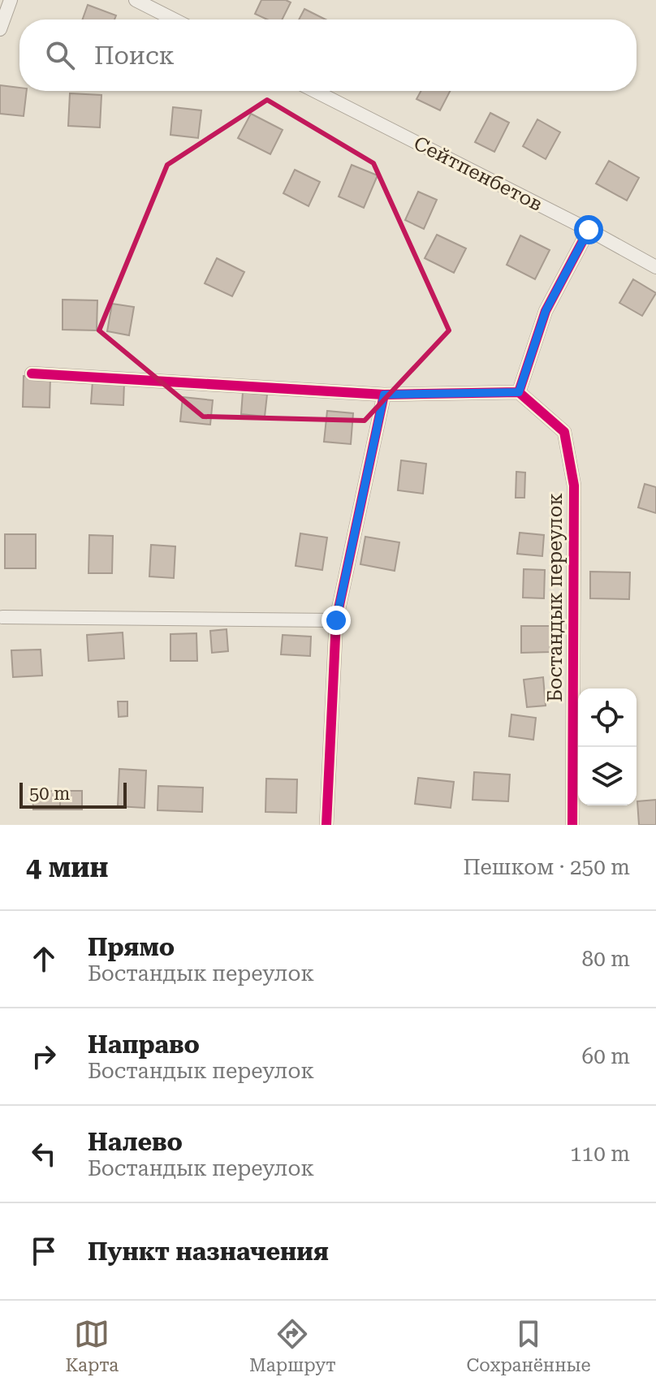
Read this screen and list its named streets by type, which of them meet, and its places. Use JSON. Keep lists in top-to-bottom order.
{
  "streets": {
    "street": ["Сейтпенбетов", "Бостандык переулок"]
  },
  "scale_bar": "50 m",
  "page": {
    "search": "Поиск",
    "scale": "50 m",
    "heading": ["4 мин", "Пешком · 250 m"],
    "list": [
      ["Прямо", "Бостандык переулок", "80 m"],
      ["Направо", "Бостандык переулок", "60 m"],
      ["Налево", "Бостандык переулок", "110 m"],
      "Пункт назначения"
    ],
    "nav": ["Карта", "Маршрут", "Сохранённые"]
  }
}
